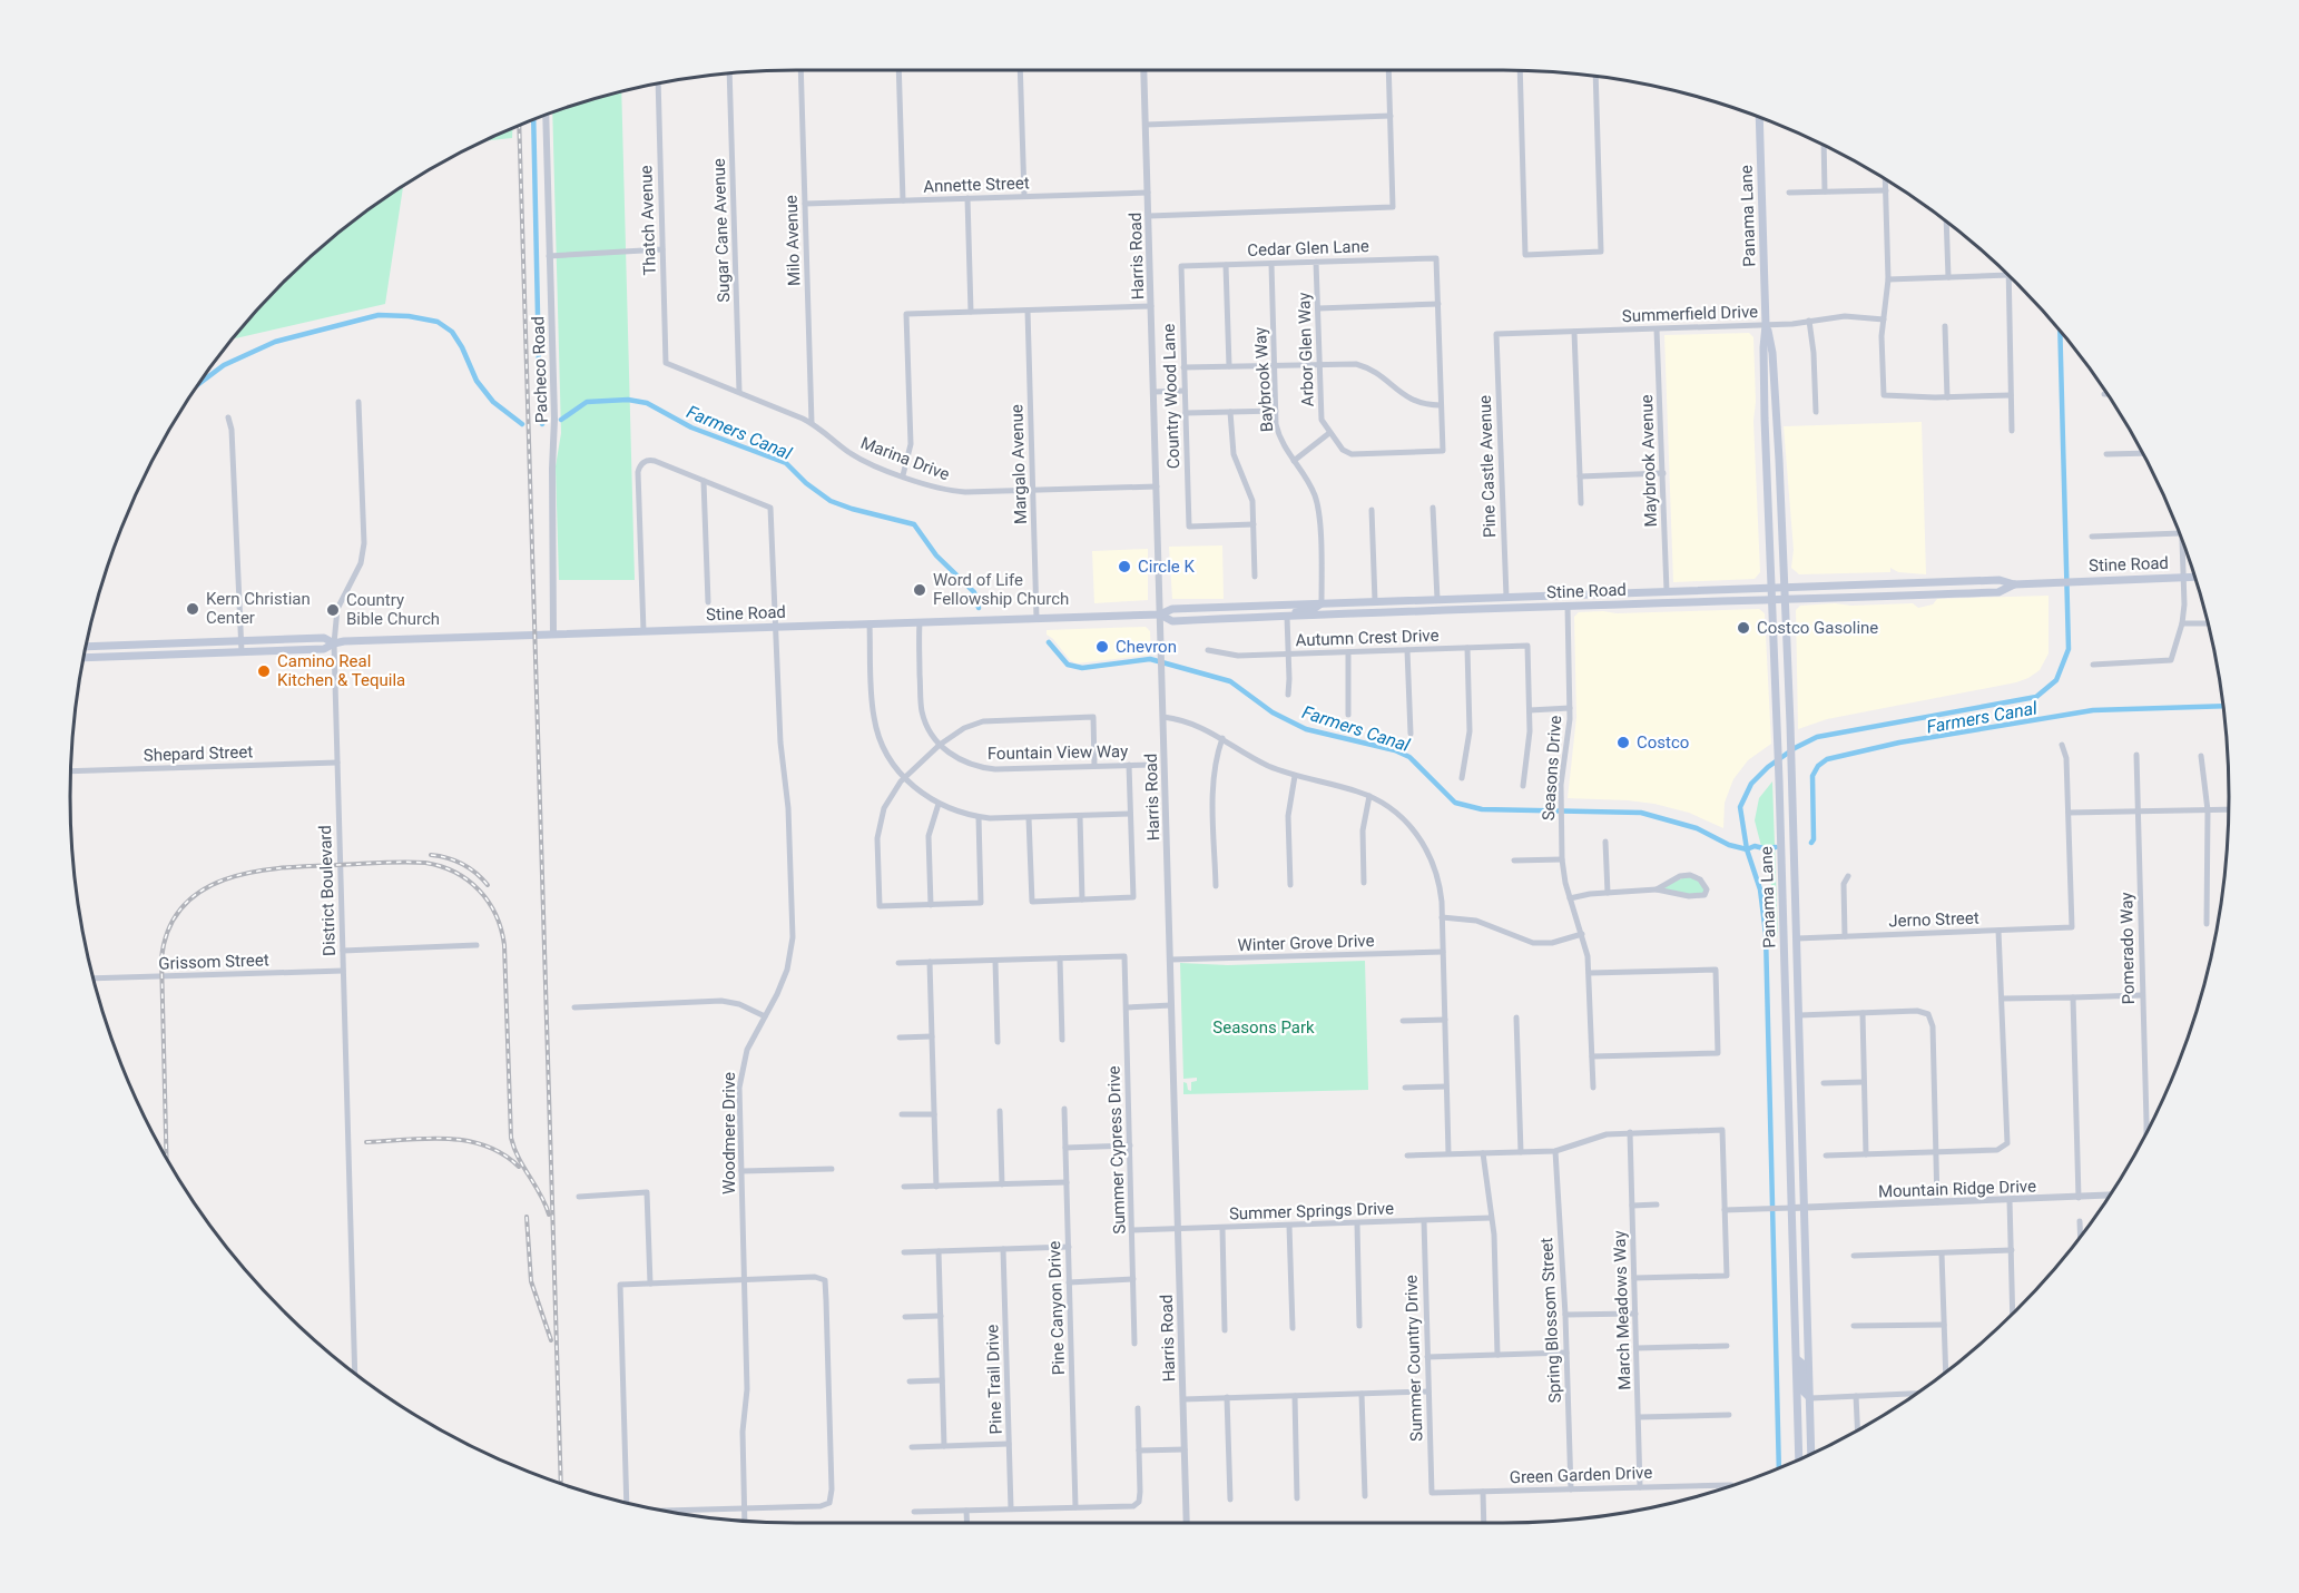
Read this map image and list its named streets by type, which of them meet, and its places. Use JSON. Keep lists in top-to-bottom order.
{
  "streets": {
    "main road": ["Panama Lane", "Stine Road"],
    "street": [
      "Annette Street",
      "Thatch Avenue",
      "Sugar Cane Avenue",
      "Milo Avenue",
      "Cedar Glen Lane",
      "Harris Road",
      "Summerfield Drive",
      "Arbor Glen Way",
      "Pacheco Road",
      "Baybrook Way",
      "Country Wood Lane",
      "Marina Drive",
      "Maybrook Avenue",
      "Margalo Avenue",
      "Pine Castle Avenue",
      "Autumn Crest Drive",
      "Fountain View Way",
      "Shepard Street",
      "Seasons Drive",
      "District Boulevard",
      "Jerno Street",
      "Winter Grove Drive",
      "Pomerado Way",
      "Grissom Street",
      "Woodmere Drive",
      "Summer Cypress Drive",
      "Mountain Ridge Drive",
      "Summer Springs Drive",
      "Pine Canyon Drive",
      "March Meadows Way",
      "Spring Blossom Street",
      "Summer Country Drive",
      "Pine Trail Drive",
      "Green Garden Drive"
    ]
  },
  "crossings": [
    ["Annette Street", "Milo Avenue"],
    ["Annette Street", "Harris Road"],
    ["Panama Lane", "Summerfield Drive"],
    ["Panama Lane", "Stine Road"],
    ["Panama Lane", "Jerno Street"],
    ["Panama Lane", "Mountain Ridge Drive"],
    ["Thatch Avenue", "Marina Drive"],
    ["Sugar Cane Avenue", "Marina Drive"],
    ["Milo Avenue", "Marina Drive"],
    ["Cedar Glen Lane", "Arbor Glen Way"],
    ["Cedar Glen Lane", "Baybrook Way"],
    ["Cedar Glen Lane", "Country Wood Lane"],
    ["Harris Road", "Marina Drive"],
    ["Harris Road", "Stine Road"],
    ["Harris Road", "Winter Grove Drive"],
    ["Harris Road", "Summer Springs Drive"],
    ["Summerfield Drive", "Maybrook Avenue"],
    ["Summerfield Drive", "Pine Castle Avenue"],
    ["Pacheco Road", "Stine Road"],
    ["Baybrook Way", "Stine Road"],
    ["Marina Drive", "Margalo Avenue"],
    ["Maybrook Avenue", "Stine Road"],
    ["Margalo Avenue", "Stine Road"],
    ["Pine Castle Avenue", "Stine Road"],
    ["Stine Road", "Seasons Drive"],
    ["Stine Road", "District Boulevard"],
    ["Stine Road", "Woodmere Drive"],
    ["Shepard Street", "District Boulevard"],
    ["District Boulevard", "Grissom Street"],
    ["Summer Cypress Drive", "Summer Springs Drive"],
    ["Summer Springs Drive", "Summer Country Drive"],
    ["March Meadows Way", "Green Garden Drive"],
    ["Spring Blossom Street", "Green Garden Drive"],
    ["Summer Country Drive", "Green Garden Drive"]
  ],
  "water": ["Farmers Canal"],
  "parks": ["Seasons Park"],
  "places": [
    "Circle K",
    "Word of Life Fellowship Church",
    "Kern Christian Center",
    "Country Bible Church",
    "Costco Gasoline",
    "Chevron",
    "Camino Real Kitchen & Tequila",
    "Costco"
  ]
}
